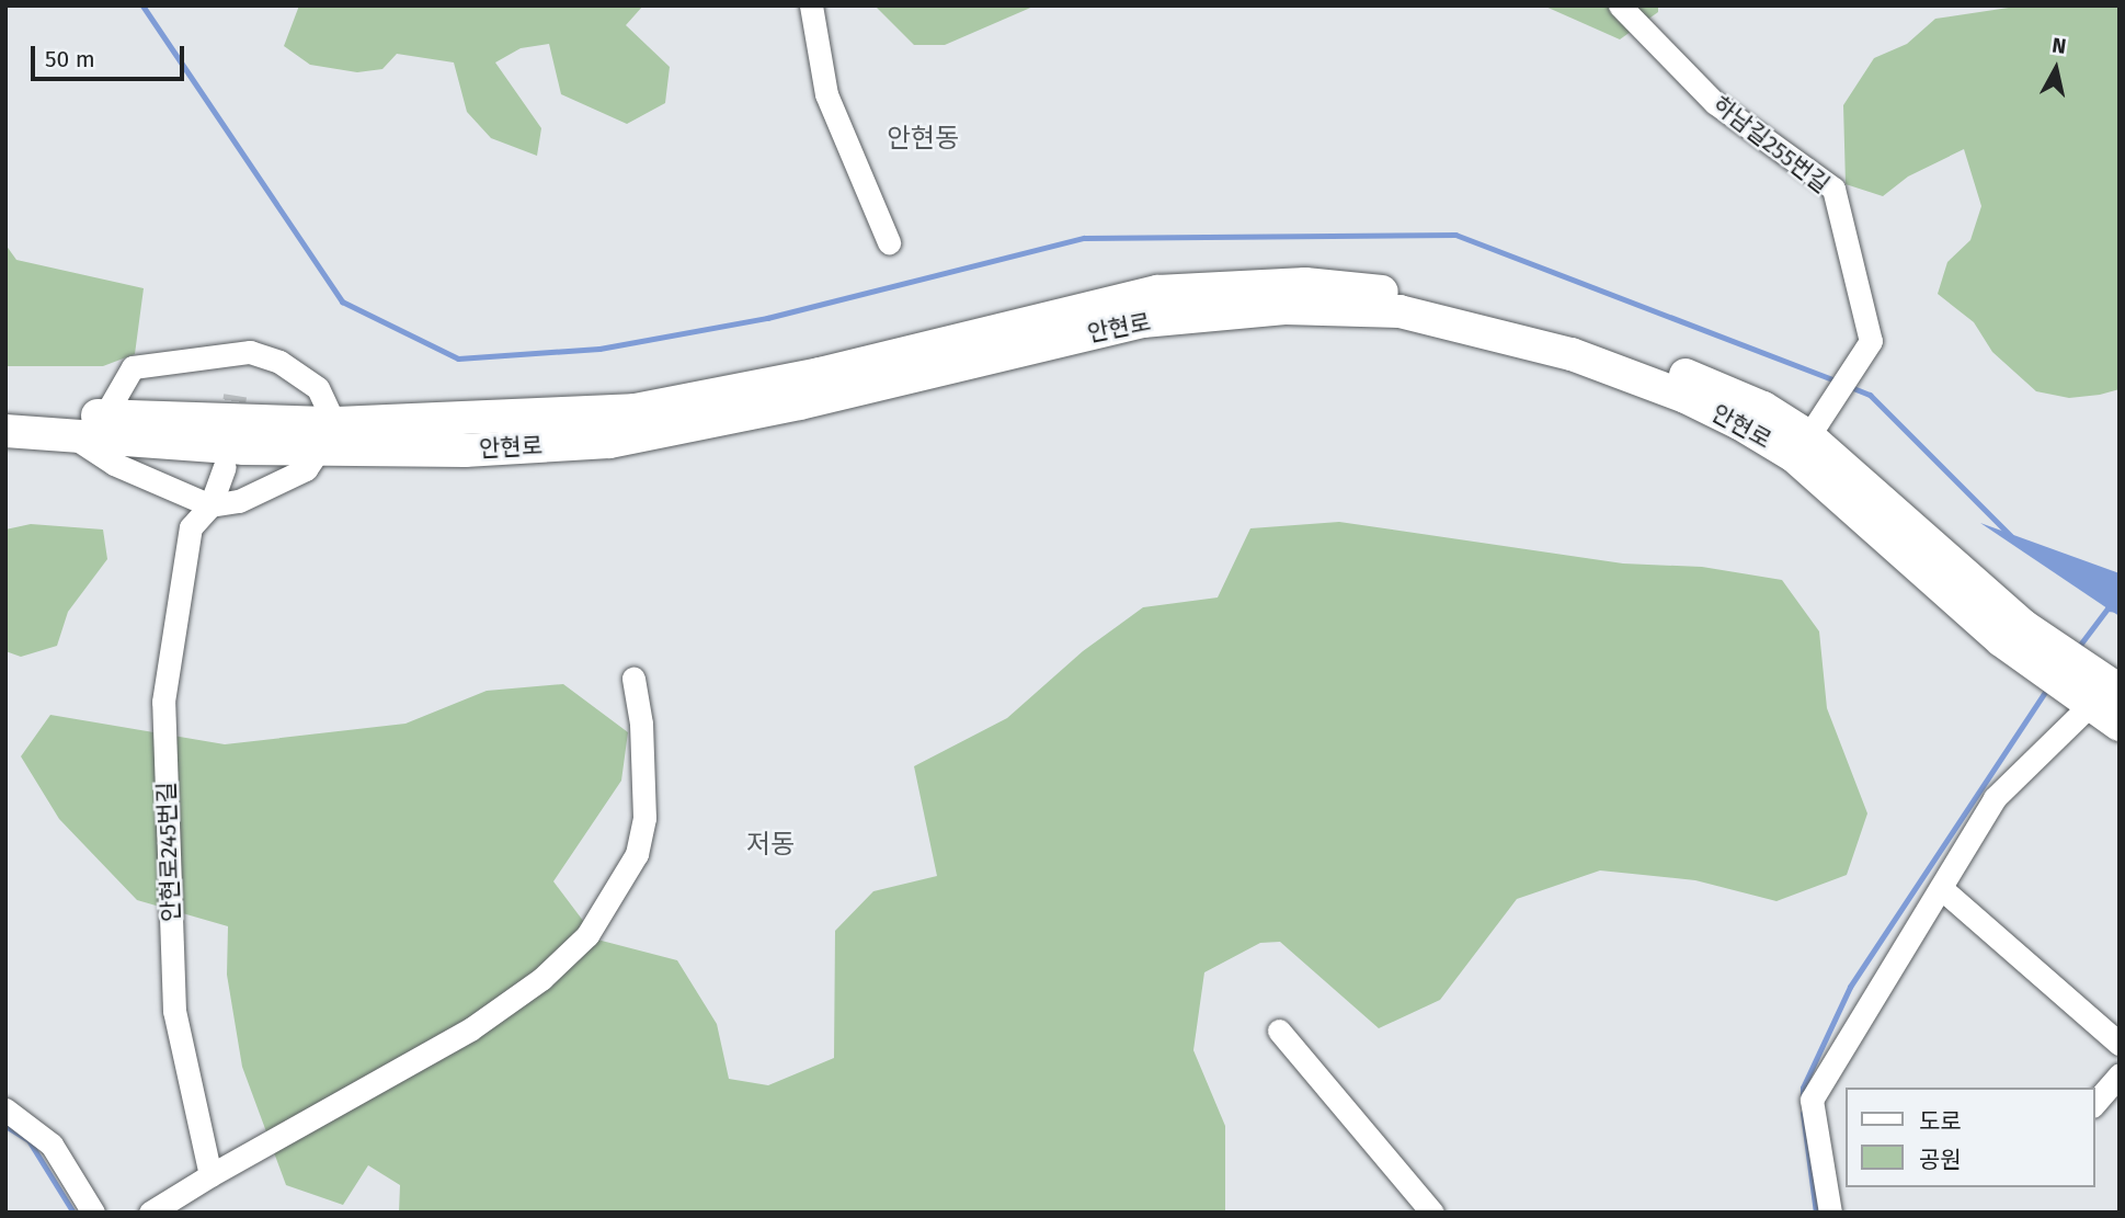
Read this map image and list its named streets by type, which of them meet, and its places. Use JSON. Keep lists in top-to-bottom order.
{
  "streets": {
    "street": ["하남길255번길", "안현로", "안현로245번길"]
  },
  "crossings": [
    ["하남길255번길", "안현로"]
  ],
  "districts": ["안현동", "저동"],
  "legend": ["도로", "공원"],
  "scale_bar": "50 m",
  "north": "top"
}
